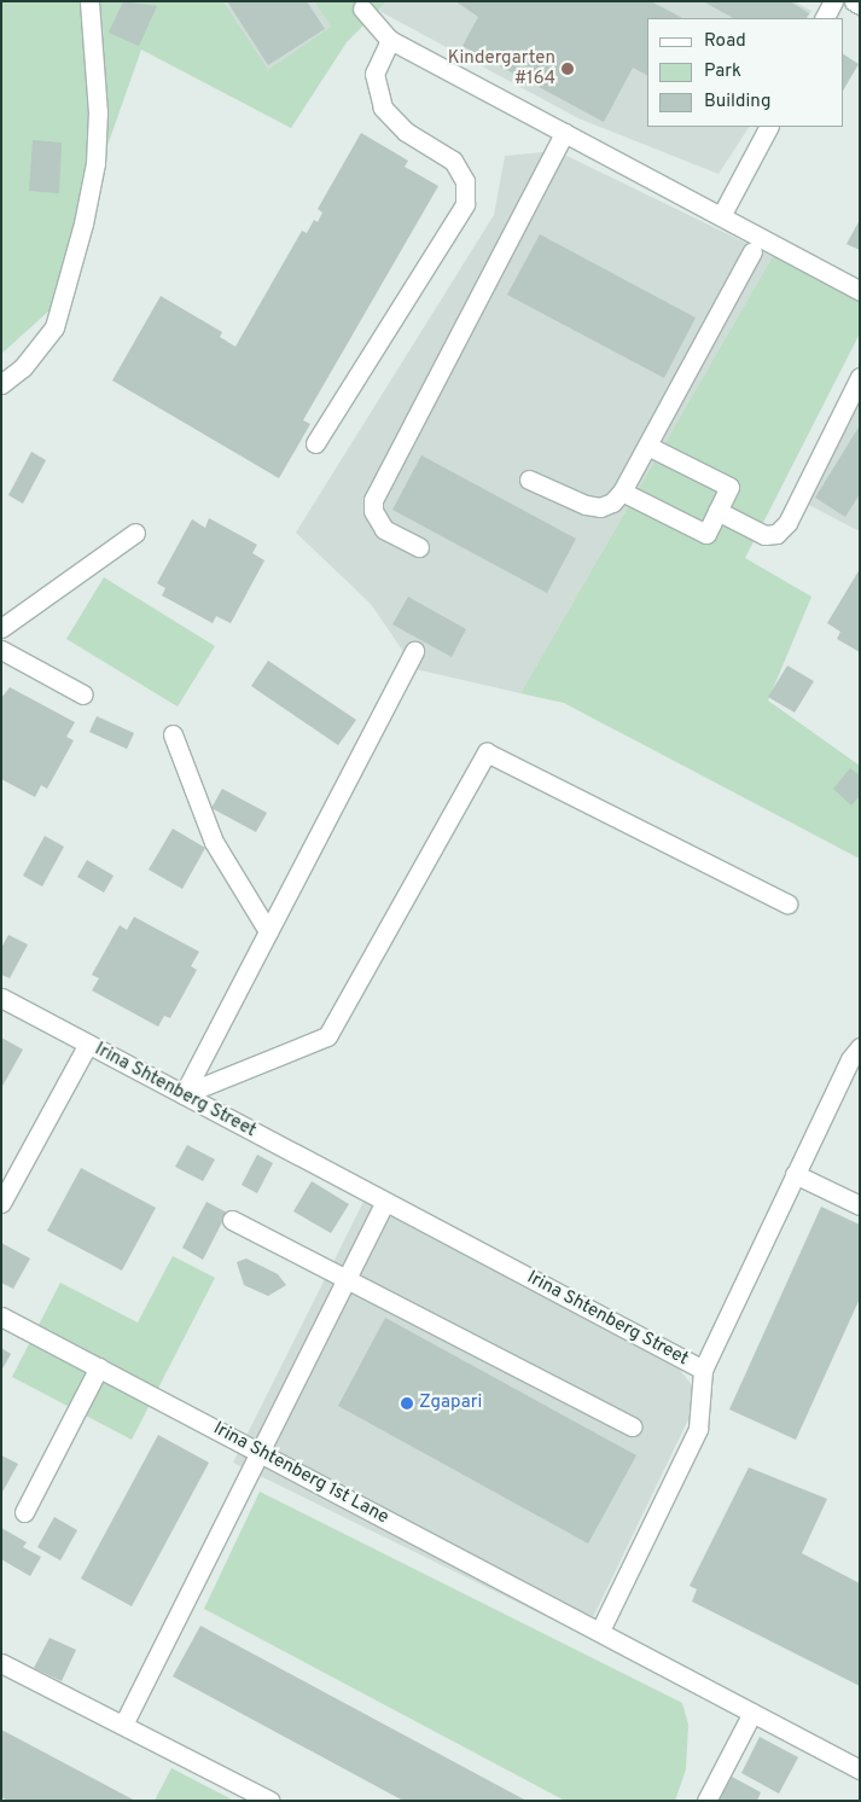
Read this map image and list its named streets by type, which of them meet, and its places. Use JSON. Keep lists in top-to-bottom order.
{
  "streets": {
    "lane": ["Irina Shtenberg Street", "Irina Shtenberg 1st Lane"]
  },
  "crossings": [
    ["Irina Shtenberg Street", "Irina Shtenberg 1st Lane"]
  ],
  "places": ["Kindergarten #164", "Zgapari"],
  "legend": ["Road", "Park", "Building"]
}
